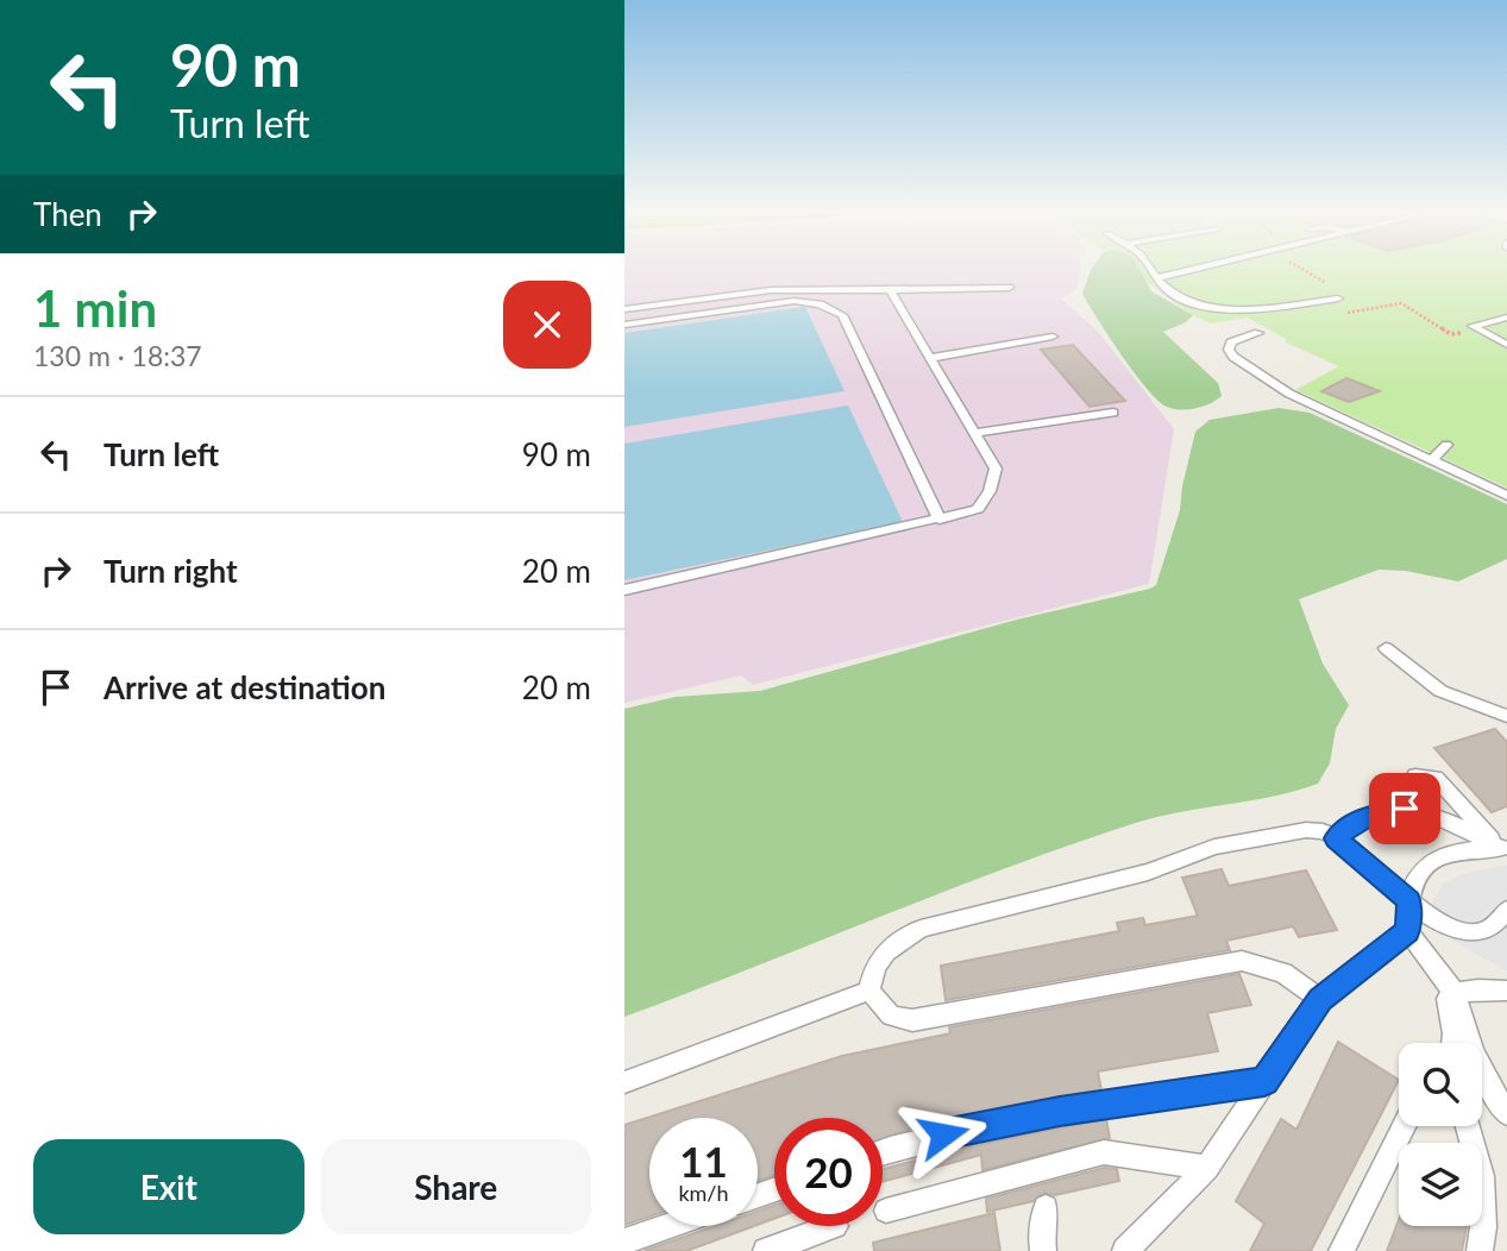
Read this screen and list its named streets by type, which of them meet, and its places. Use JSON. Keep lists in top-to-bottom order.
{
  "page": {
    "turn": ["90 m", "Turn left"],
    "then": "Then",
    "heading": ["1 min", "130 m · 18:37"],
    "list": [
      {
        "name": "Turn left",
        "value": "90 m"
      },
      {
        "name": "Turn right",
        "value": "20 m"
      },
      {
        "name": "Arrive at destination",
        "value": "20 m"
      }
    ],
    "speed": "11 km/h",
    "limit": "20",
    "buttons": ["Exit", "Share"]
  }
}
